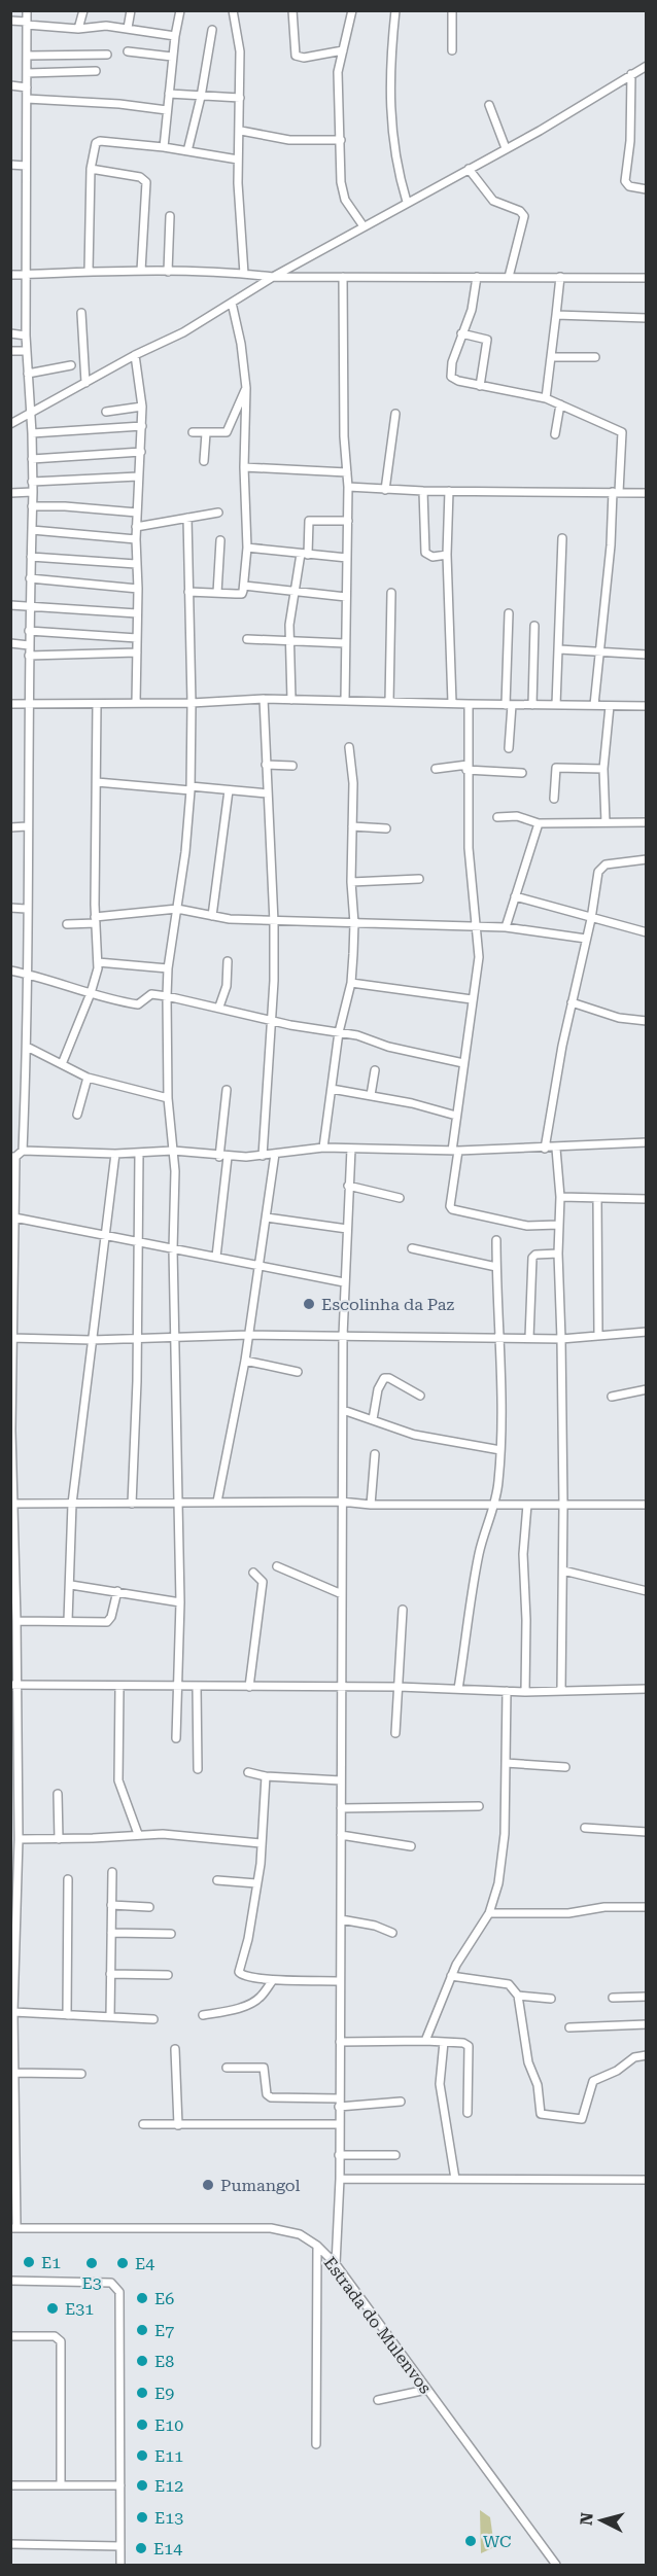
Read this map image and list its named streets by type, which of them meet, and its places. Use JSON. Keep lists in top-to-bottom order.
{
  "streets": {
    "street": ["Estrada do Mulenvos"]
  },
  "places": [
    "Escolinha da Paz",
    "Pumangol",
    "E1",
    "E3",
    "E4",
    "E6",
    "E31",
    "E7",
    "E8",
    "E9",
    "E10",
    "E11",
    "E12",
    "E13",
    "WC",
    "E14"
  ],
  "north": "left"
}
